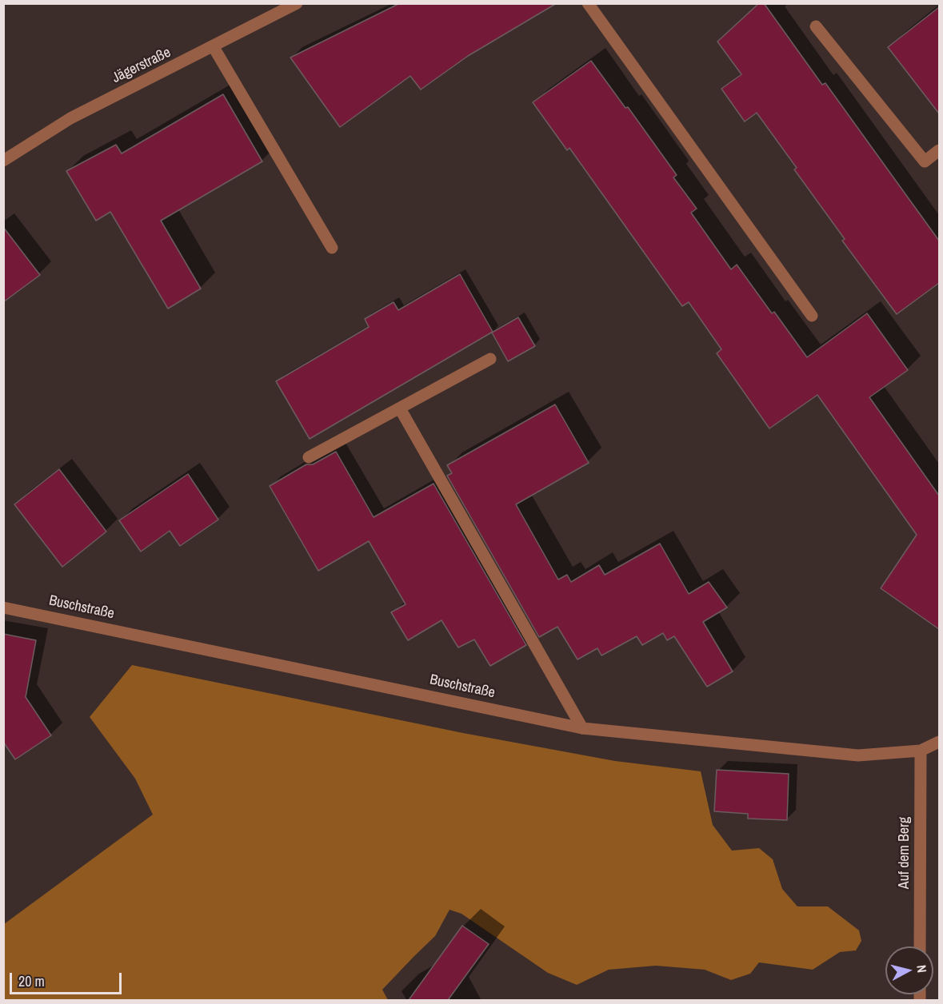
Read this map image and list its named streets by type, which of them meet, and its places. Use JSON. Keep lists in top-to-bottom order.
{
  "streets": {
    "street": ["Jägerstraße", "Buschstraße", "Auf dem Berg"]
  },
  "crossings": [
    ["Buschstraße", "Auf dem Berg"]
  ],
  "scale_bar": "20 m",
  "north": "right"
}
